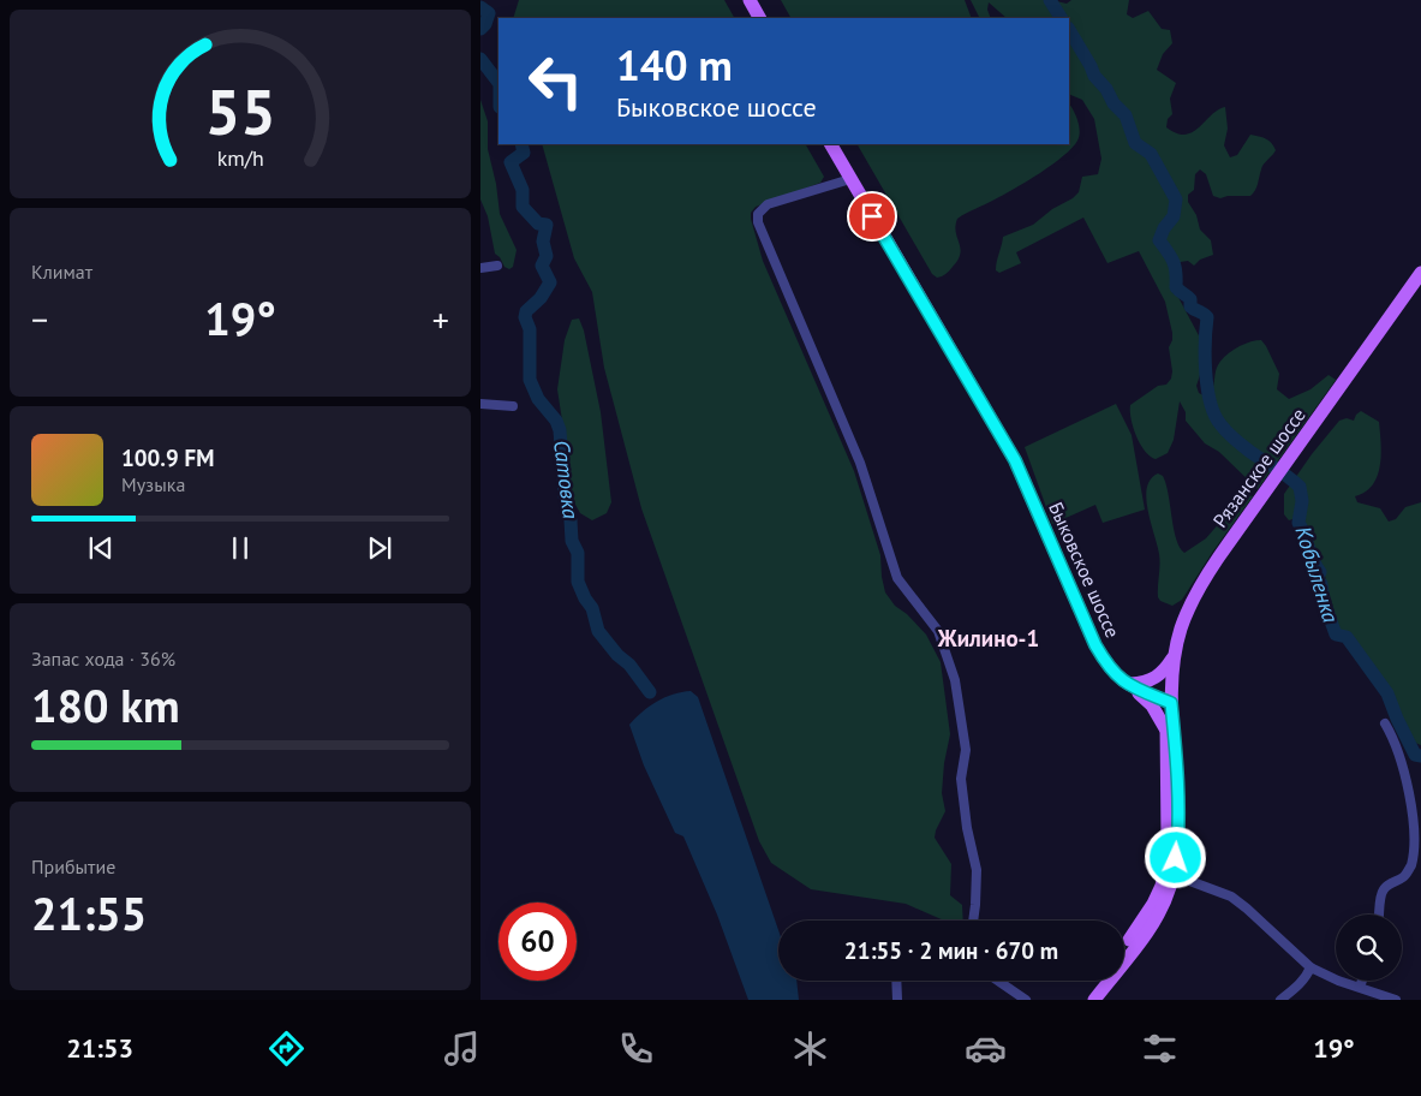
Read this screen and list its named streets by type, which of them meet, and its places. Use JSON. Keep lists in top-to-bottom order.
{
  "streets": {
    "main road": ["Рязанское шоссе", "Быковское шоссе"]
  },
  "crossings": [
    ["Рязанское шоссе", "Быковское шоссе"]
  ],
  "districts": ["Жилино-1"],
  "water": ["Сатовка", "Кобыленка"],
  "page": {
    "turn": ["140 m", "Быковское шоссе"],
    "tile": [
      "Климат",
      ["Запас хода · 36%", "180 km"],
      ["Прибытие", "21:55"]
    ],
    "heat": ["−", "19°", "+"],
    "song": ["100.9 FM", "Музыка"],
    "limit": "60",
    "trip": "21:55 · 2 мин · 670 m",
    "tabs": ["21:53", "19°"],
    "gauge": ["55", "km/h"]
  }
}
